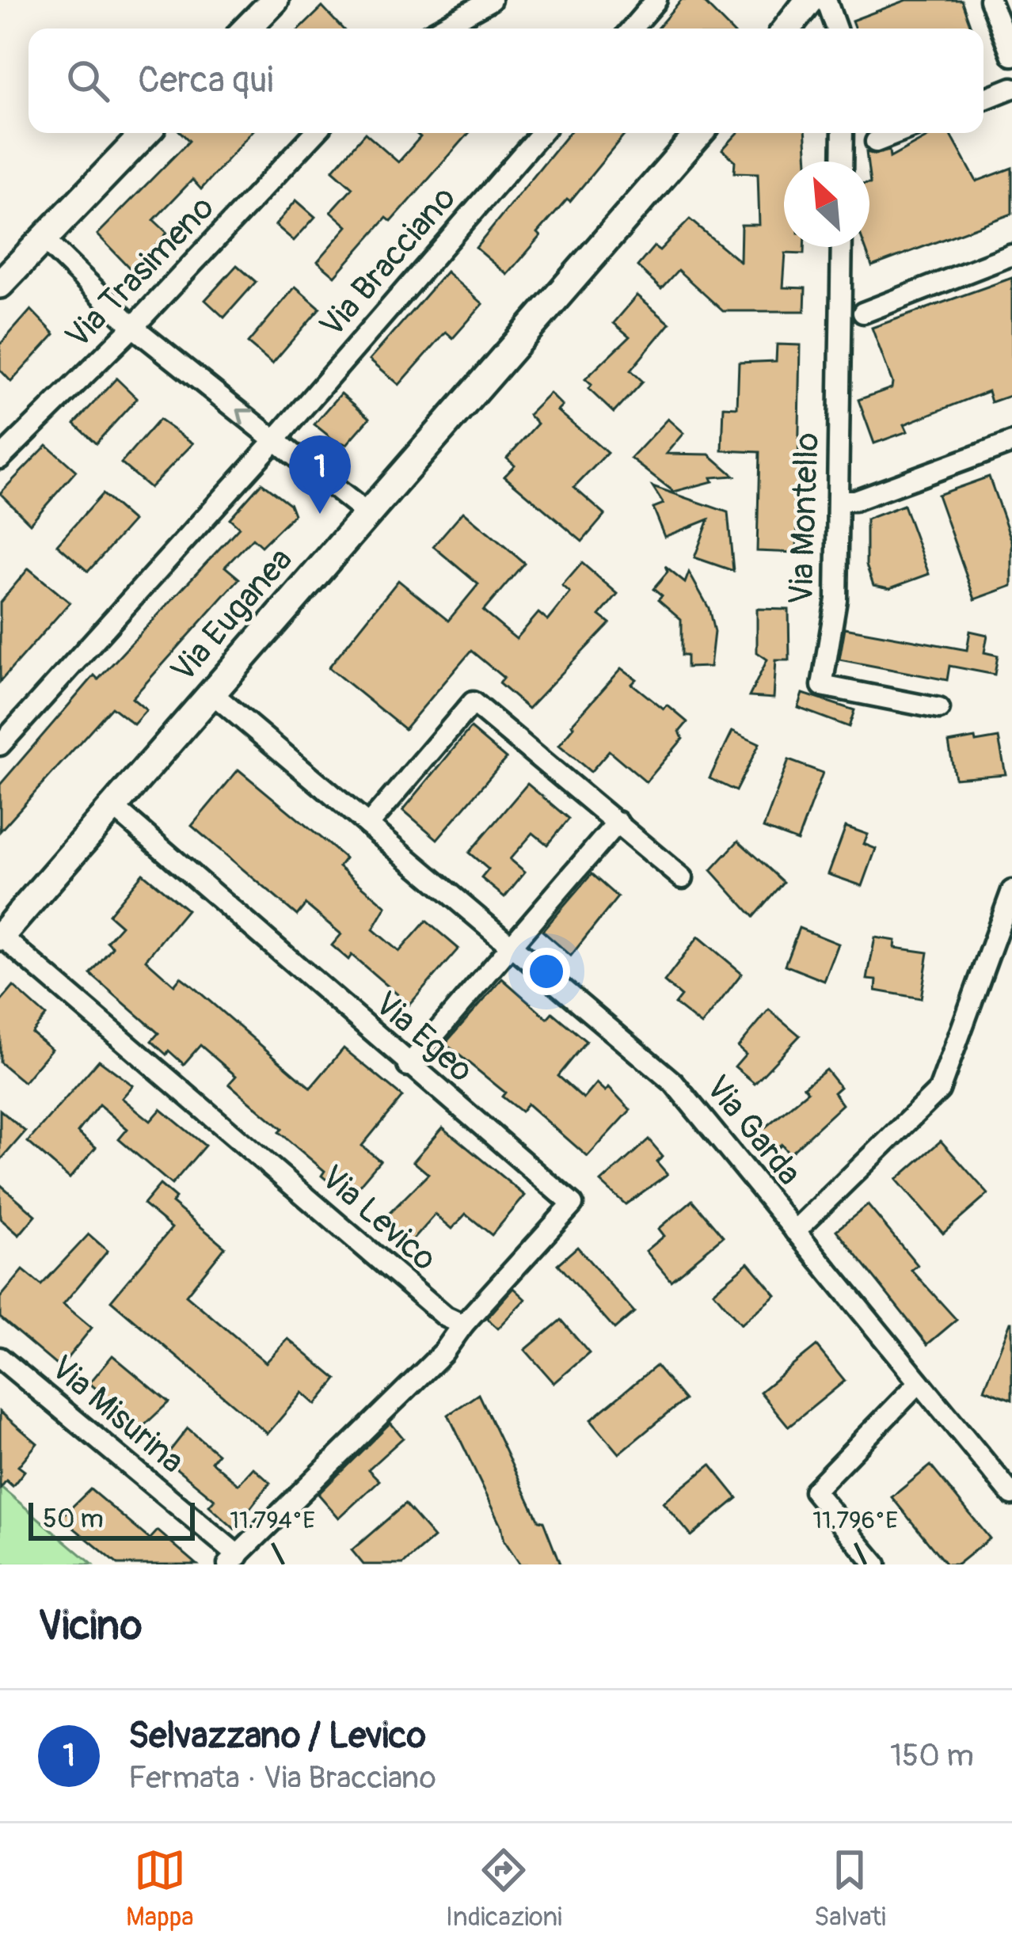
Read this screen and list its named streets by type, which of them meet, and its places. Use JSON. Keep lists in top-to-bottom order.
{
  "streets": {
    "street": [
      "Via Bracciano",
      "Via Trasimeno",
      "Via Montello",
      "Via Euganea",
      "Via Egeo",
      "Via Garda",
      "Via Levico",
      "Via Misurina"
    ]
  },
  "crossings": [
    ["Via Euganea", "Via Egeo"],
    ["Via Euganea", "Via Garda"],
    ["Via Euganea", "Via Levico"],
    ["Via Egeo", "Via Levico"]
  ],
  "scale_bar": "50 m",
  "north": "top left",
  "page": {
    "search": "Cerca qui",
    "pins": "1",
    "scale": "50 m",
    "heading": "Vicino",
    "list": [
      {
        "mark": "1",
        "name": "Selvazzano / Levico",
        "note": "Fermata · Via Bracciano",
        "value": "150 m"
      }
    ],
    "nav": ["Mappa", "Indicazioni", "Salvati"]
  },
  "coordinates": ["11.794°E", "11.796°E"]
}
